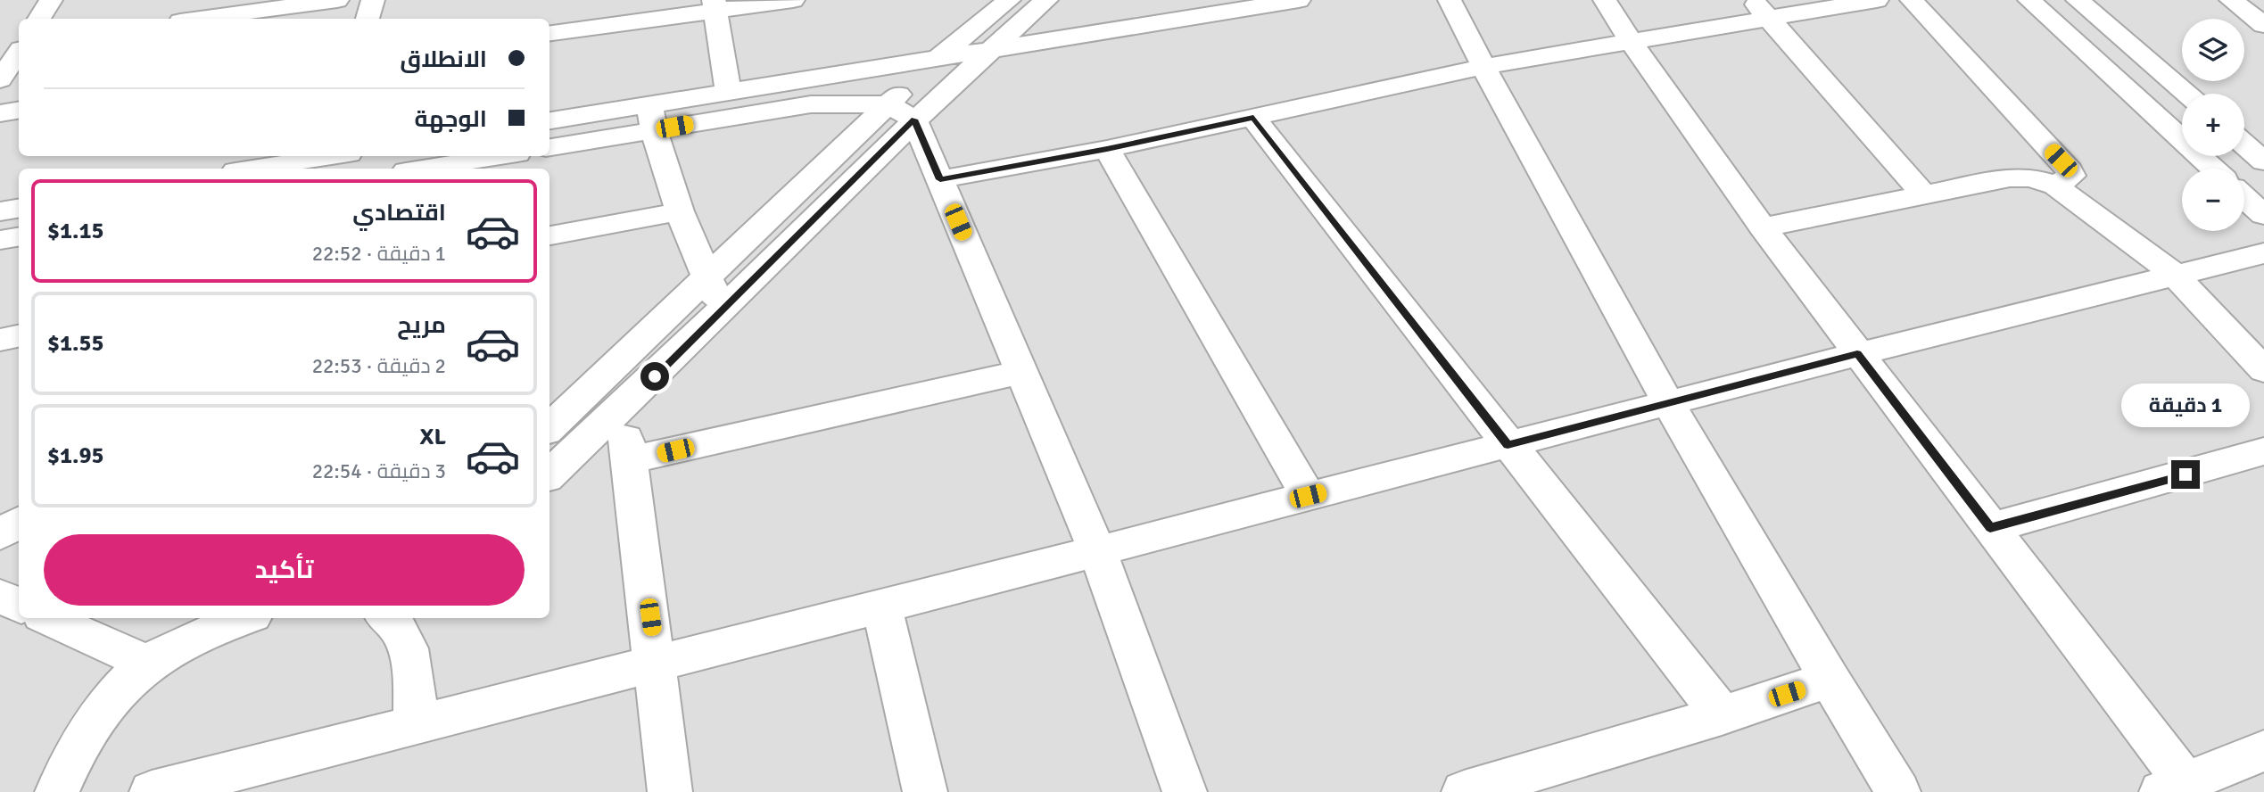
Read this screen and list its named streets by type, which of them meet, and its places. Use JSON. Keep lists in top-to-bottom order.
{
  "page": {
    "map_buttons": ["+", "−"],
    "banner": ["الانطلاق", "الوجهة"],
    "list": [
      {
        "name": "اقتصادي",
        "note": "1 دقيقة · 22:52",
        "value": "$1.15"
      },
      {
        "name": "مريح",
        "note": "2 دقيقة · 22:53",
        "value": "$1.55"
      },
      {
        "name": "XL",
        "note": "3 دقيقة · 22:54",
        "value": "$1.95"
      }
    ],
    "bubble": "1 دقيقة",
    "buttons": "تأكيد"
  }
}
